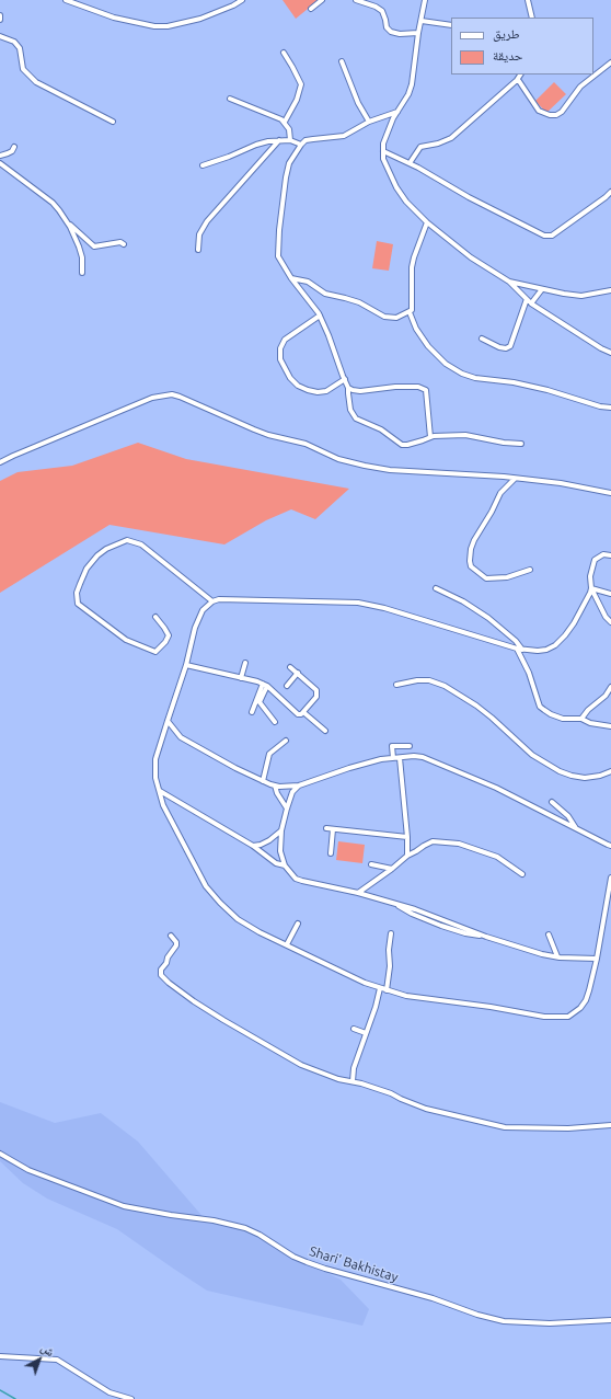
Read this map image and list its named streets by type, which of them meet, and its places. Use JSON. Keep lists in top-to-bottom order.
{
  "streets": {
    "street": ["Shari' Bakhistay"]
  },
  "legend": ["طريق", "حديقة"],
  "north": "top right"
}
